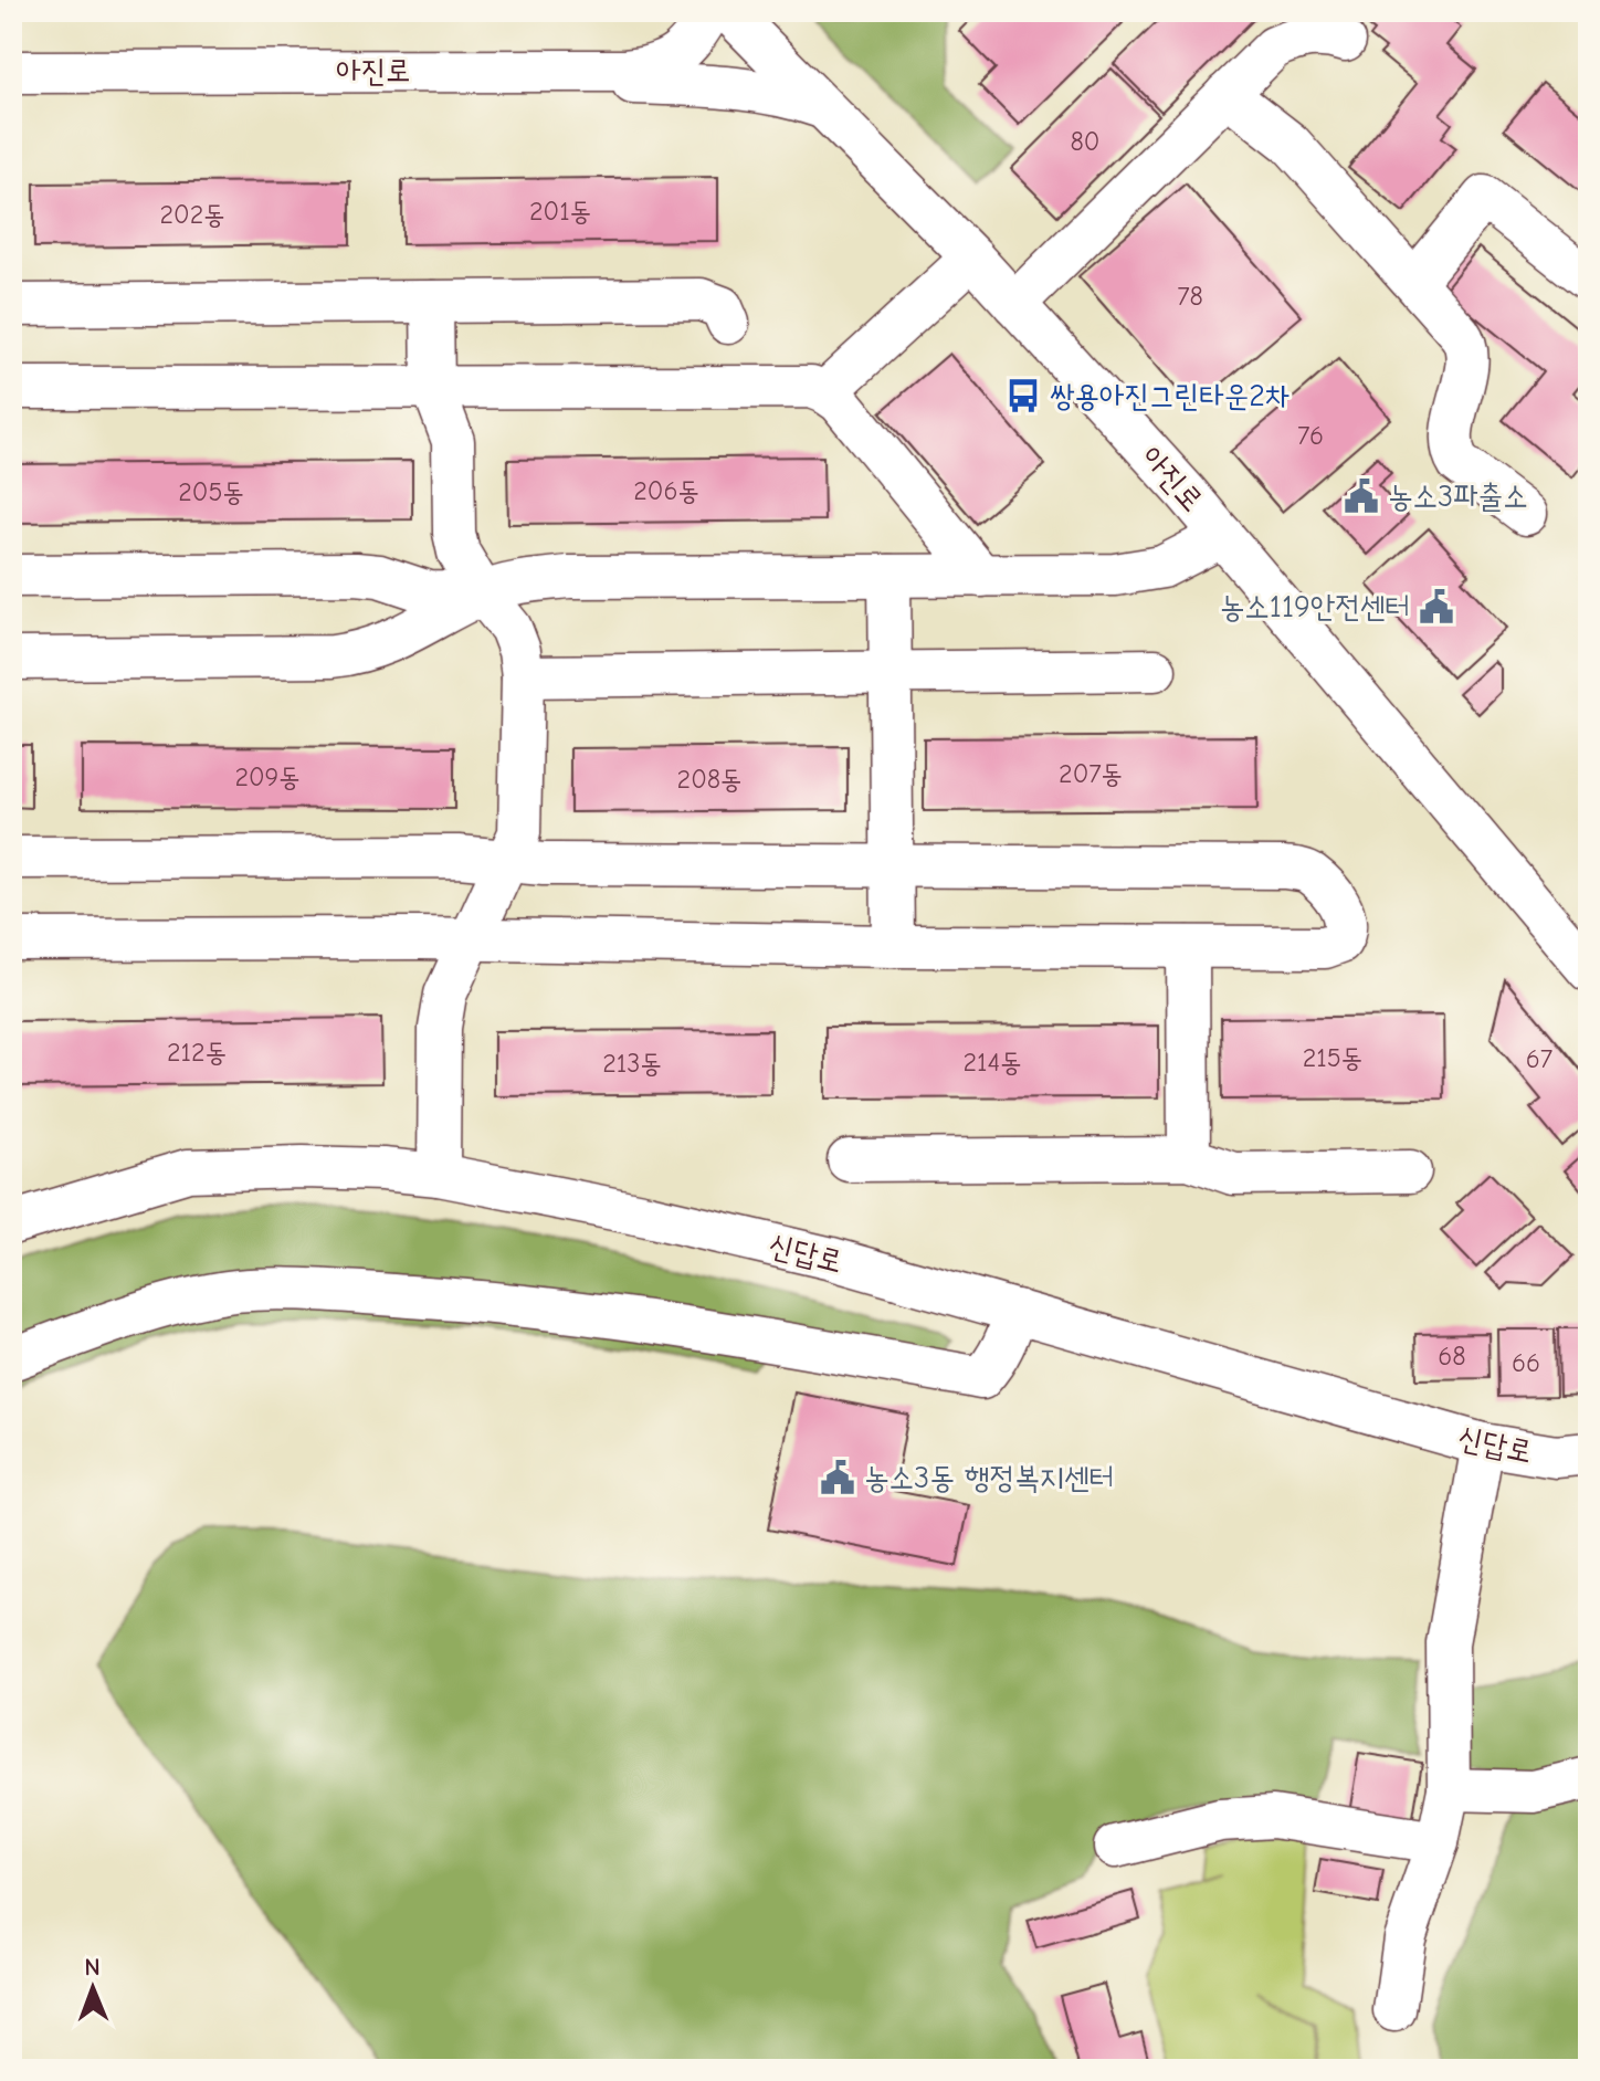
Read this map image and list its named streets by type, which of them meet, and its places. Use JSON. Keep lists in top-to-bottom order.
{
  "streets": {
    "street": ["아진로", "신답로"]
  },
  "places": {
    "bus stop": ["쌍용아진그린타운2차"],
    "public building": ["농소3파출소", "농소119안전센터", "농소3동 행정복지센터"]
  },
  "house_numbers": [
    "80",
    "201동",
    "202동",
    "78",
    "76",
    "206동",
    "205동",
    "207동",
    "209동",
    "208동",
    "212동",
    "215동",
    "67",
    "214동",
    "213동",
    "68",
    "66"
  ],
  "north": "top"
}
